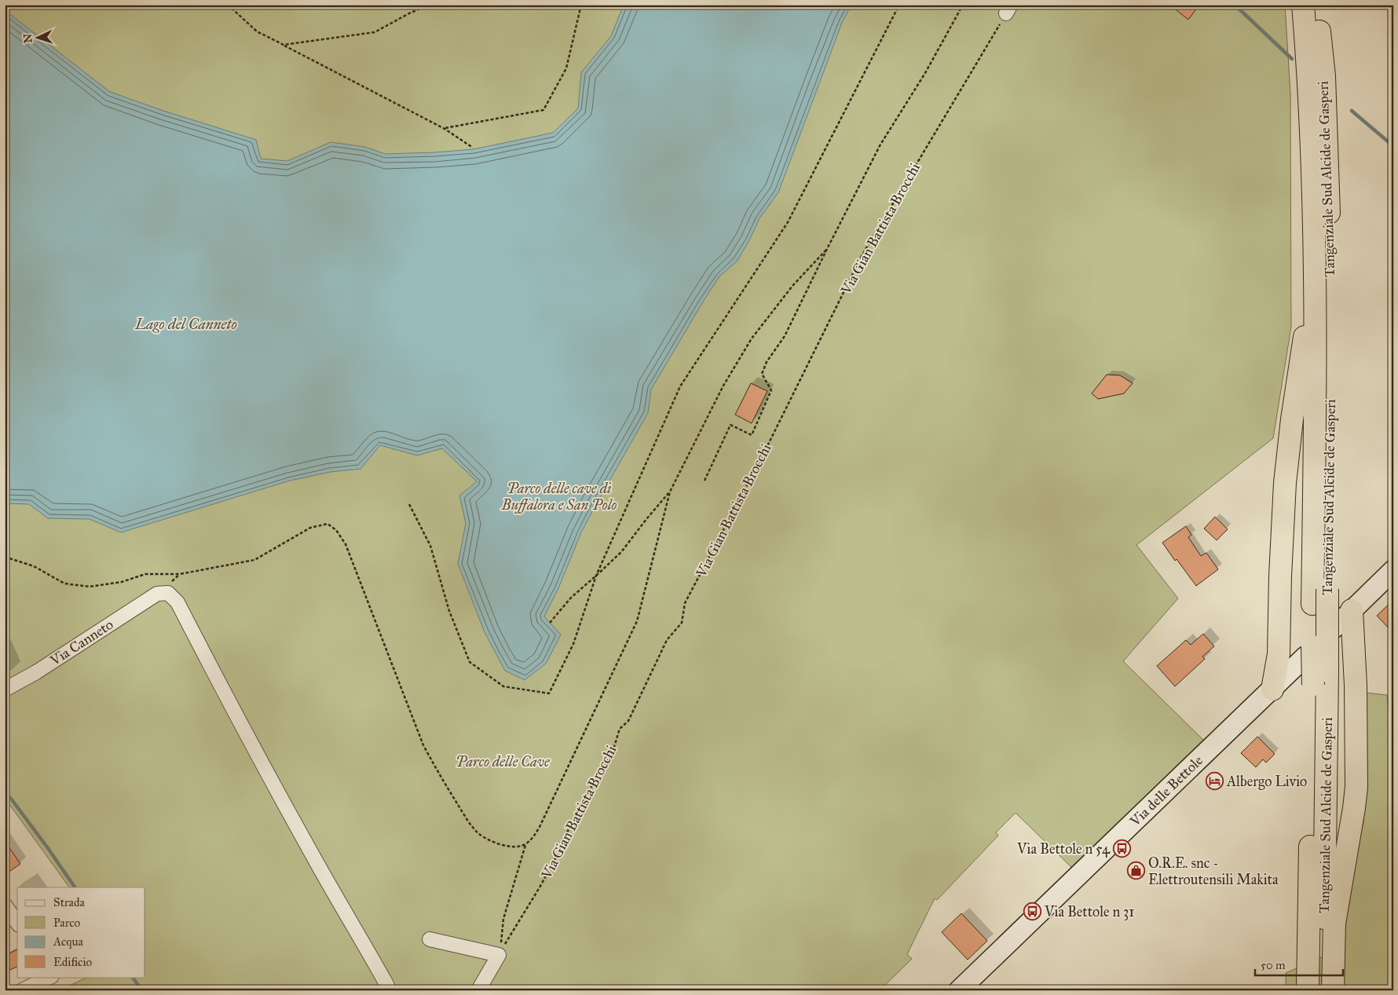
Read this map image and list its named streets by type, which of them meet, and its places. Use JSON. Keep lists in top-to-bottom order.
{
  "streets": {
    "highway": ["Tangenziale Sud Alcide de Gasperi"],
    "main road": ["Via delle Bettole"],
    "street": ["Via Canneto"],
    "path": ["Via Gian Battista Brocchi"]
  },
  "water": ["Lago del Canneto"],
  "parks": ["Parco delle cave di Buffalora e San Polo", "Parco delle Cave"],
  "places": {
    "hotel": ["Albergo Livio"],
    "bus stop": ["Via Bettole n 54", "Via Bettole n 31"],
    "shop": ["O.R.E. snc - Elettroutensili Makita"]
  },
  "legend": [
    "Strada",
    "Parco",
    "Acqua",
    "Edificio"
  ],
  "scale_bar": "50 m",
  "north": "left"
}
